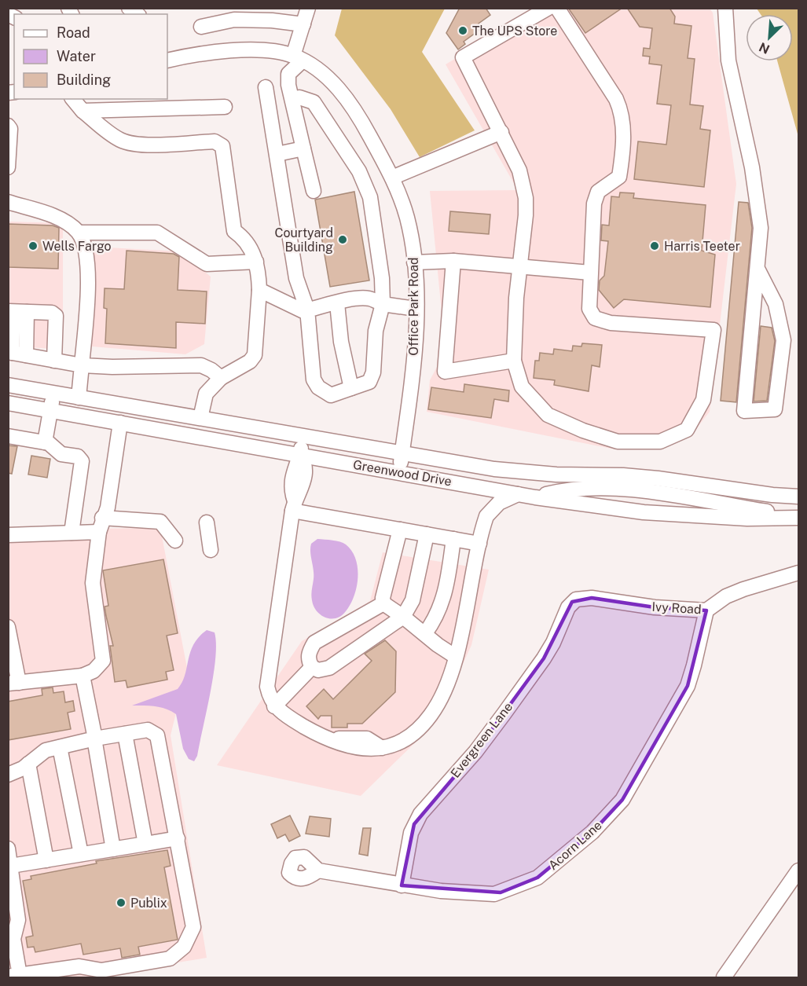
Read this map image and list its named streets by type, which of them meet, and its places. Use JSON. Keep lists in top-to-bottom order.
{
  "streets": {
    "street": [
      "Office Park Road",
      "Greenwood Drive",
      "Ivy Road",
      "Evergreen Lane",
      "Acorn Lane"
    ]
  },
  "crossings": [
    ["Office Park Road", "Greenwood Drive"],
    ["Ivy Road", "Evergreen Lane"],
    ["Ivy Road", "Acorn Lane"],
    ["Evergreen Lane", "Acorn Lane"]
  ],
  "places": [
    "The UPS Store",
    "Courtyard Building",
    "Wells Fargo",
    "Harris Teeter",
    "Publix"
  ],
  "legend": ["Road", "Water", "Building"],
  "north": "bottom left"
}
